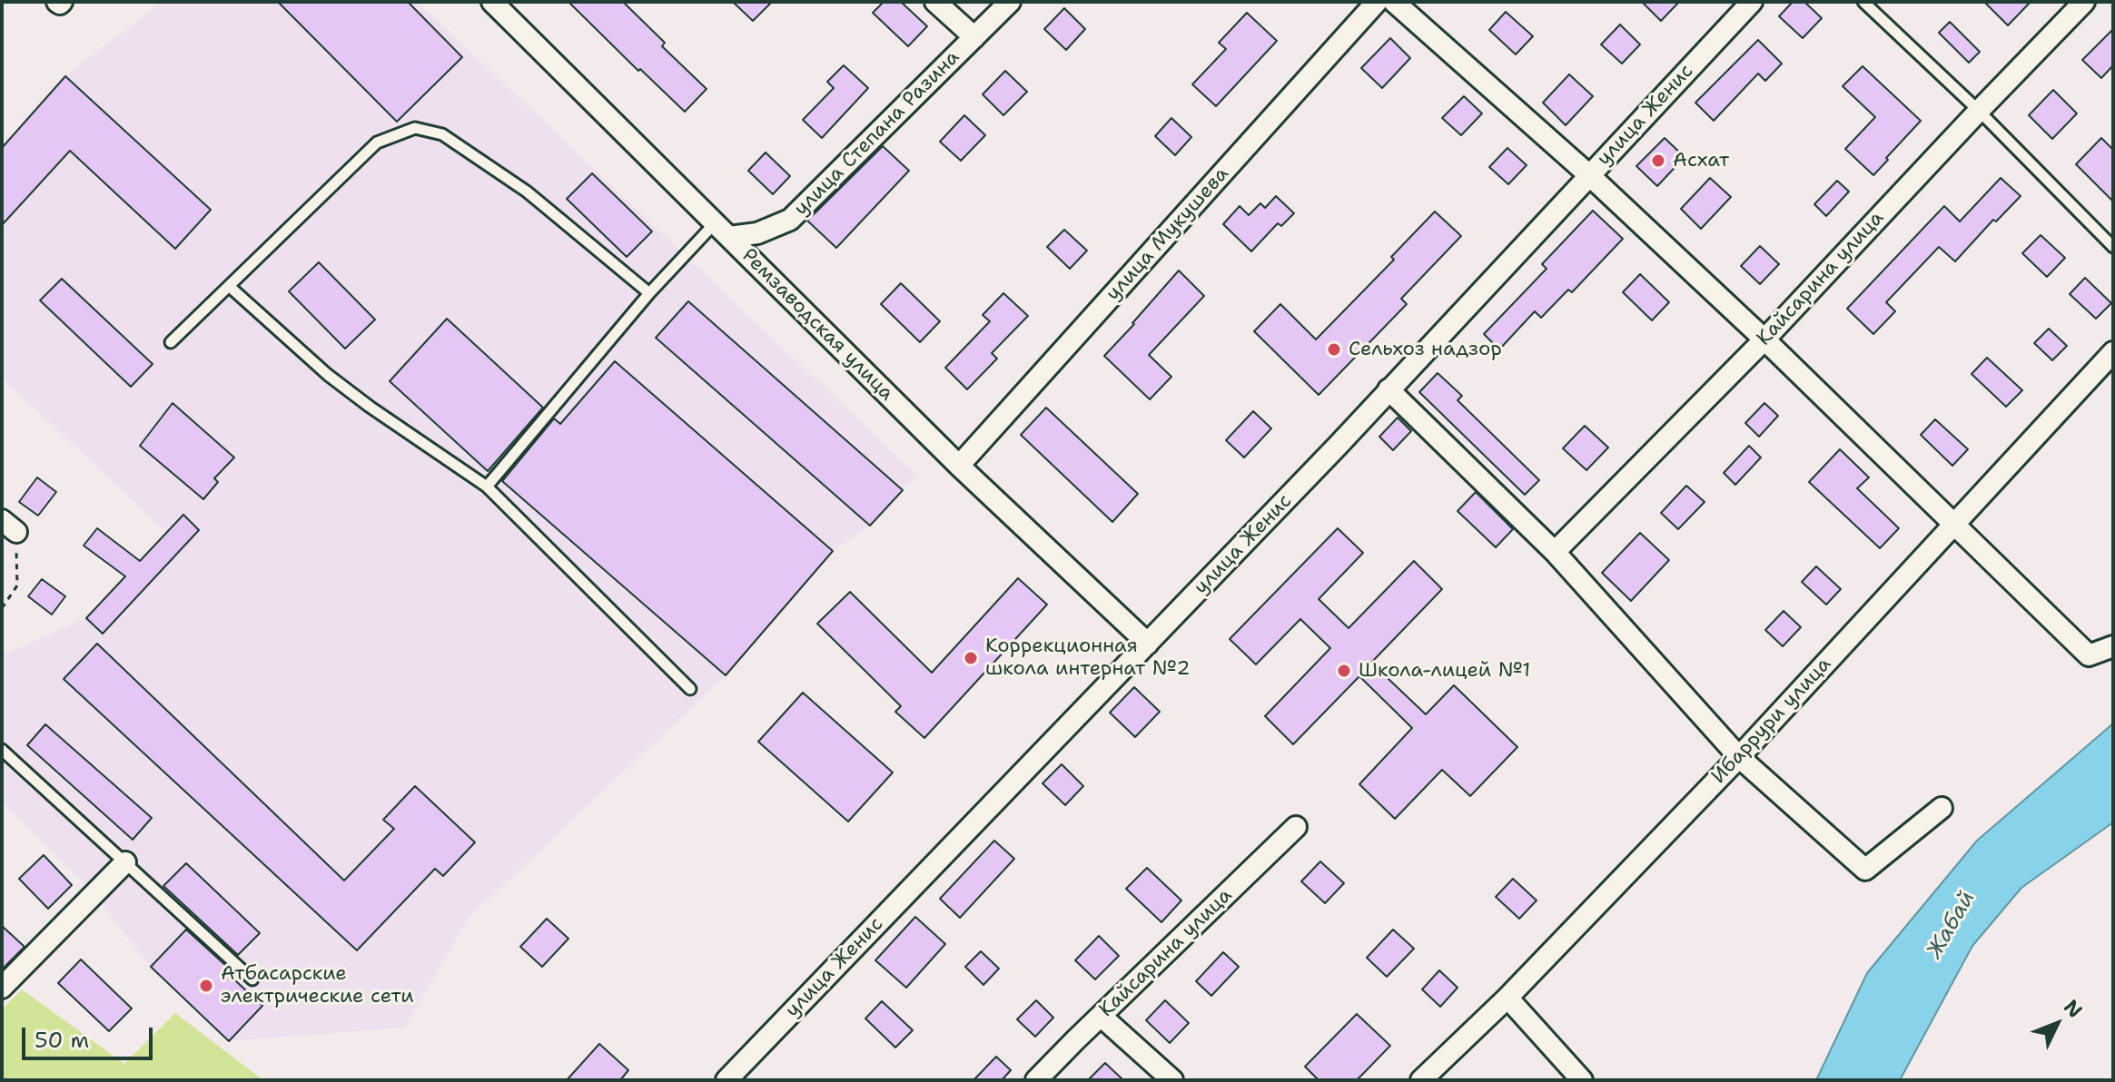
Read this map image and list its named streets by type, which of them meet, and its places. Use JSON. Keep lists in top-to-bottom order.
{
  "streets": {
    "street": [
      "улица Женис",
      "улица Степана Разина",
      "улица Мукушева",
      "Кайсарина улица",
      "Ремзаводская улица",
      "Ибаррури улица"
    ]
  },
  "crossings": [
    ["улица Женис", "Ремзаводская улица"],
    ["улица Степана Разина", "Ремзаводская улица"],
    ["улица Мукушева", "Ремзаводская улица"]
  ],
  "water": ["Жабай"],
  "places": [
    "Асхат",
    "Сельхоз надзор",
    "Коррекционная школа интернат №2",
    "Школа-лицей №1",
    "Атбасарские электрические сети"
  ],
  "scale_bar": "50 m",
  "north": "top right"
}
